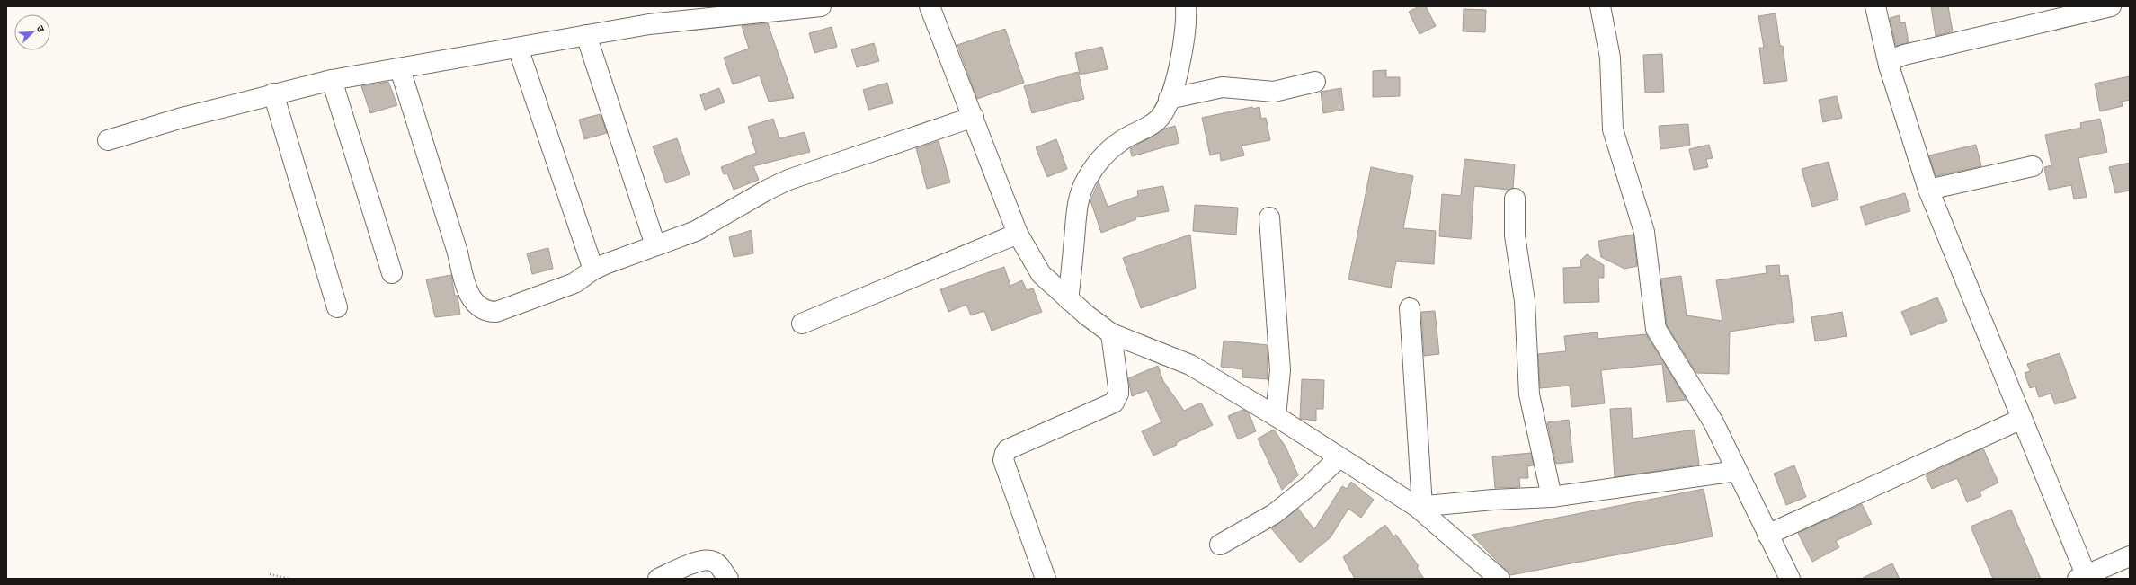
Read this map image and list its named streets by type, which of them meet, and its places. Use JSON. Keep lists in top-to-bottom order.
{
  "north": "top right"
}
